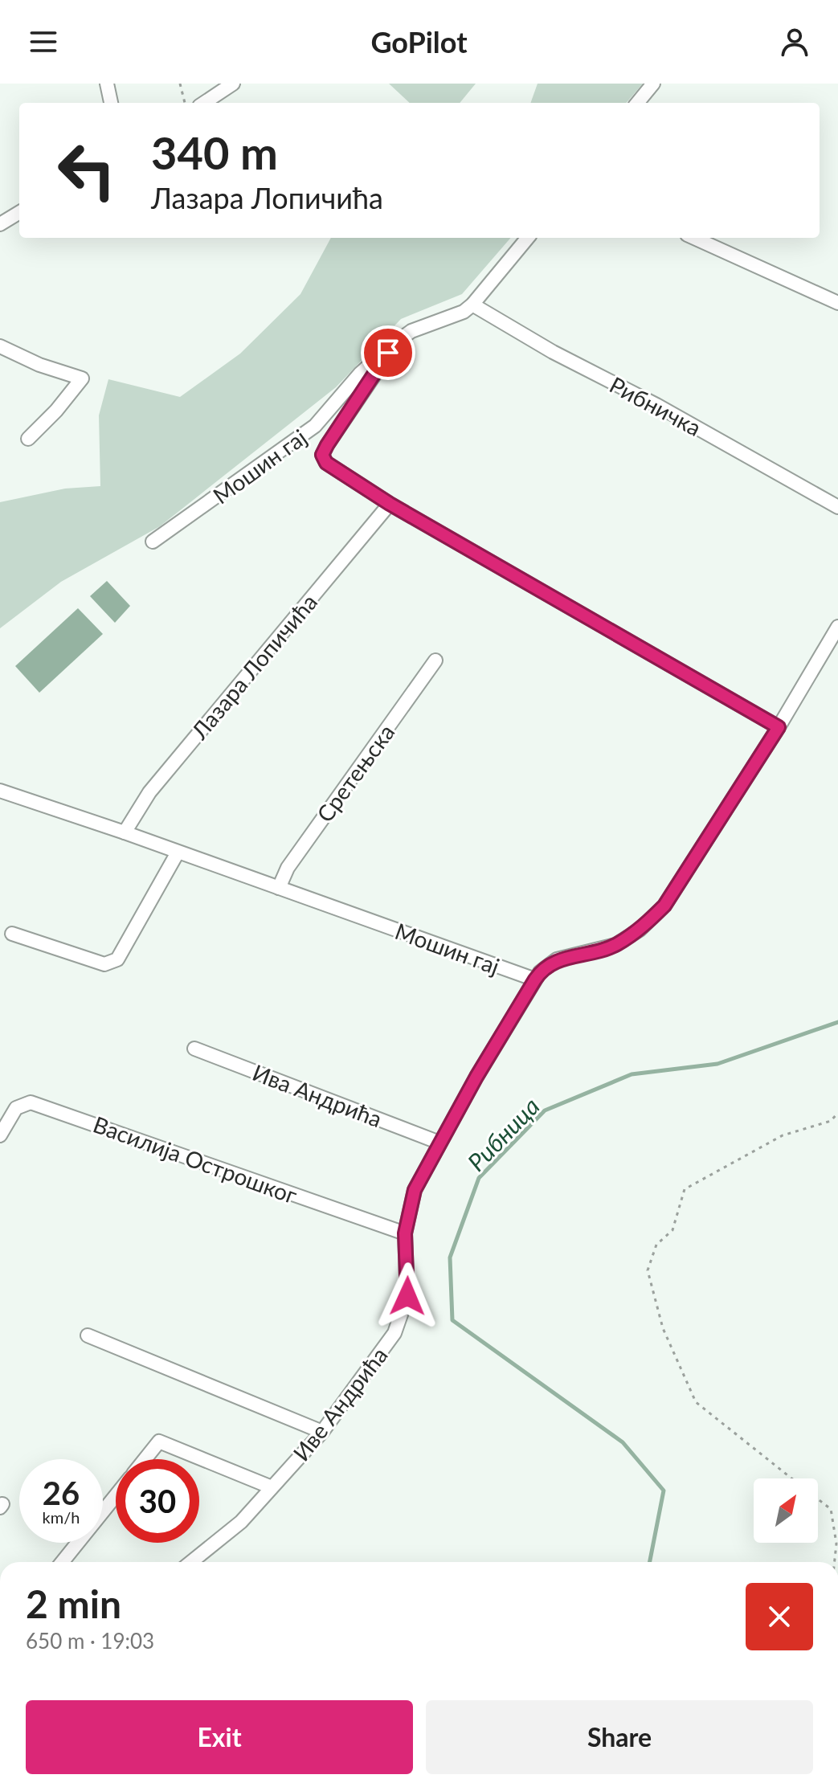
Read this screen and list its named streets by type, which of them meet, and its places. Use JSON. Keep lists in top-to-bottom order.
{
  "streets": {
    "street": [
      "Рибничка",
      "Мошин гај",
      "Лазара Лопичића",
      "Сретењска",
      "Ива Андрића",
      "Василија Острошког",
      "Иве Андрића"
    ]
  },
  "crossings": [
    ["Рибничка", "Мошин гај"],
    ["Мошин гај", "Лазара Лопичића"],
    ["Мошин гај", "Сретењска"],
    ["Мошин гај", "Иве Андрића"],
    ["Ива Андрића", "Иве Андрића"],
    ["Василија Острошког", "Иве Андрића"]
  ],
  "water": ["Рибница"],
  "north": "top right",
  "page": {
    "header": "GoPilot",
    "turn": ["340 m", "Лазара Лопичића"],
    "speed": "26 km/h",
    "limit": "30",
    "heading": ["2 min", "650 m · 19:03"],
    "buttons": ["Exit", "Share"]
  }
}
